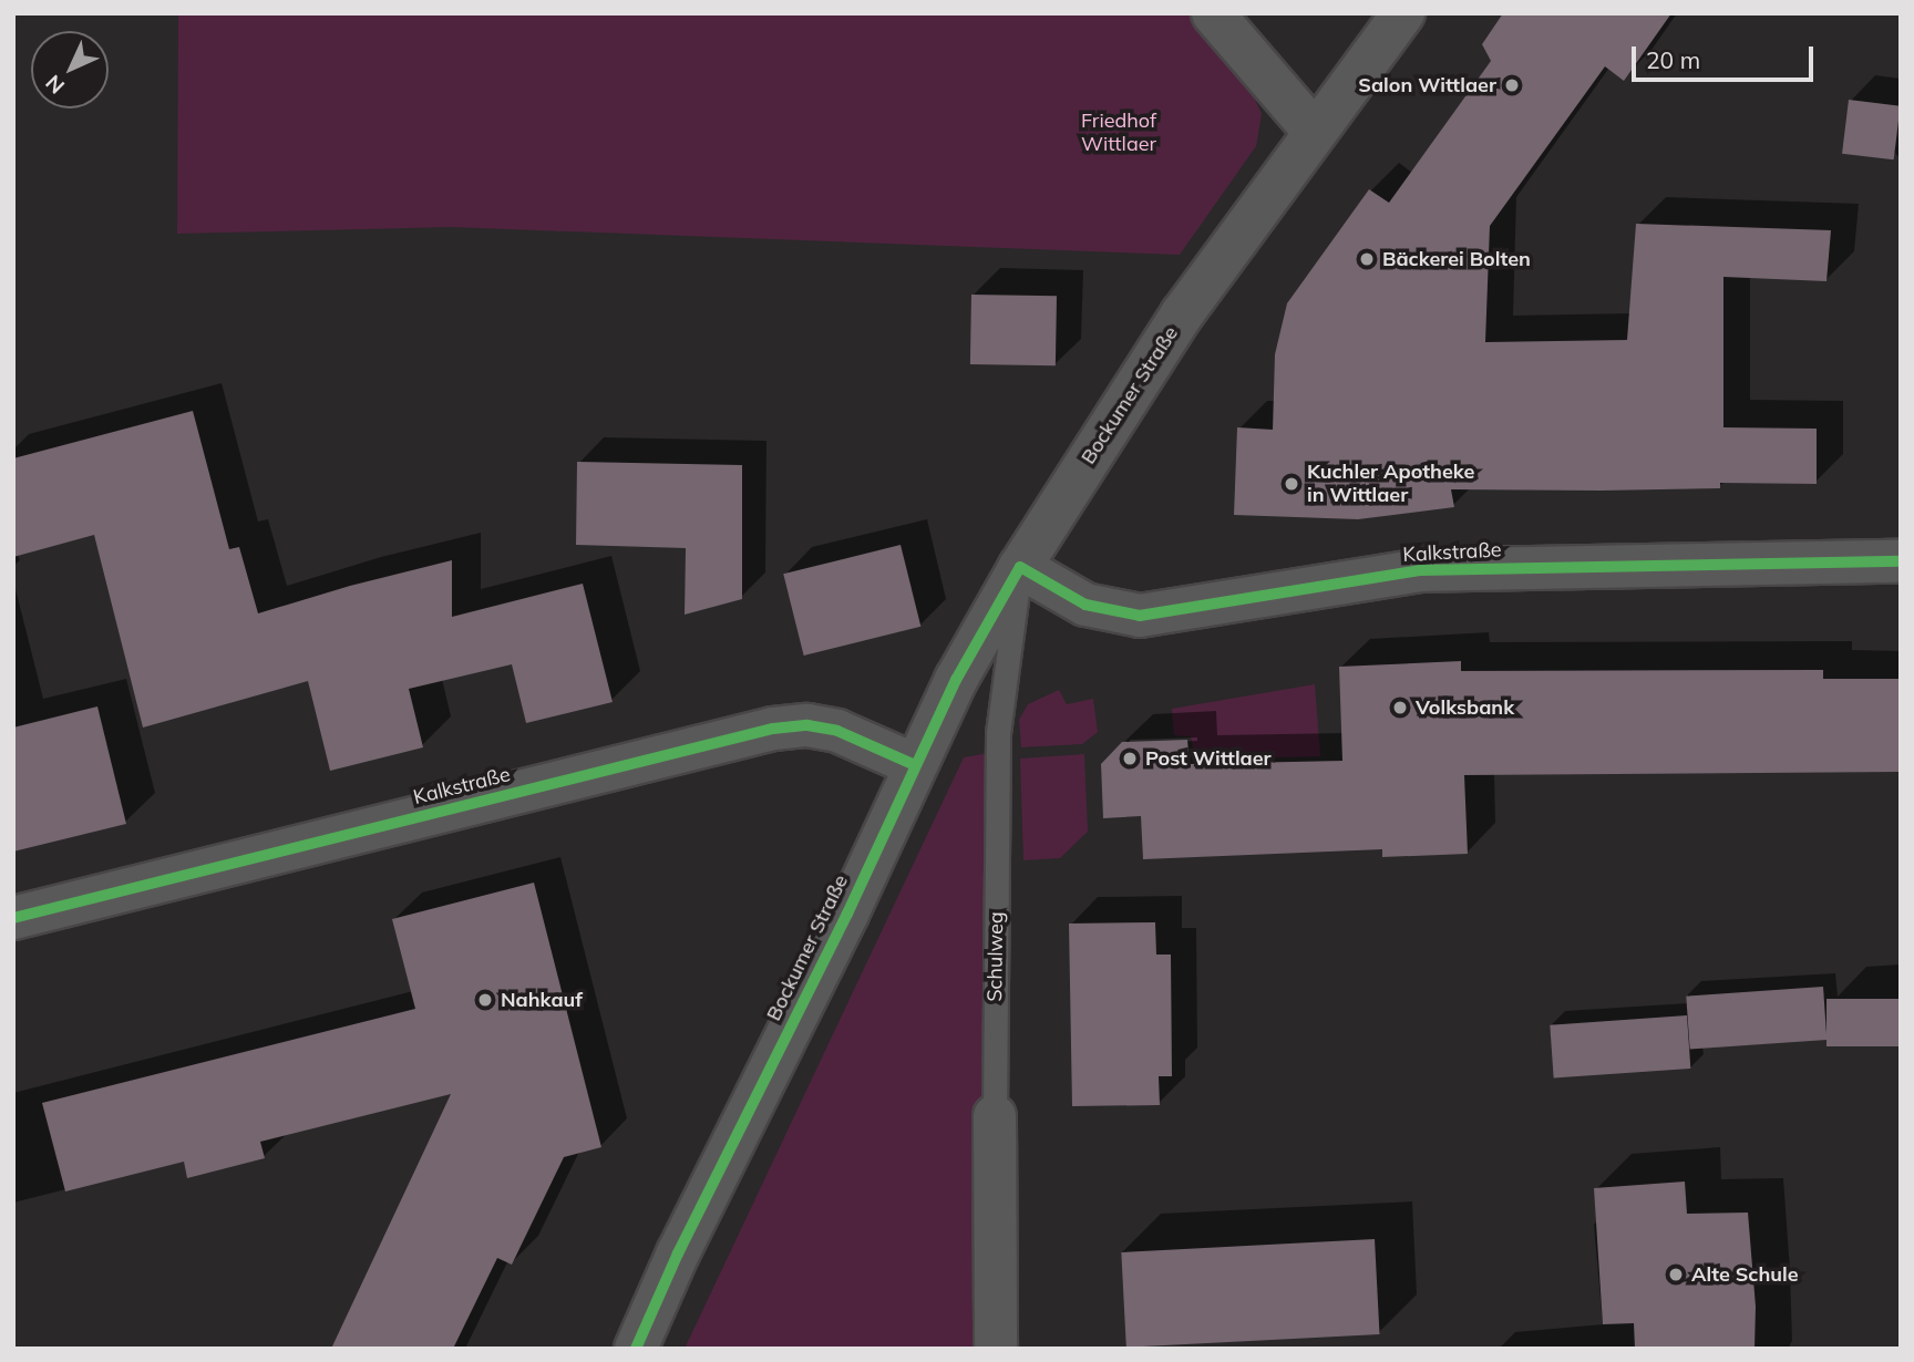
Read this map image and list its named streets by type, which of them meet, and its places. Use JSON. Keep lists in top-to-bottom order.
{
  "streets": {
    "street": ["Bockumer Straße", "Kalkstraße", "Schulweg"]
  },
  "crossings": [
    ["Bockumer Straße", "Kalkstraße"],
    ["Bockumer Straße", "Schulweg"],
    ["Kalkstraße", "Schulweg"]
  ],
  "parks": ["Friedhof Wittlaer"],
  "places": [
    "Salon Wittlaer",
    "Bäckerei Bolten",
    "Kuchler Apotheke in Wittlaer",
    "Volksbank",
    "Post Wittlaer",
    "Nahkauf",
    "Alte Schule"
  ],
  "scale_bar": "20 m",
  "north": "bottom left"
}
